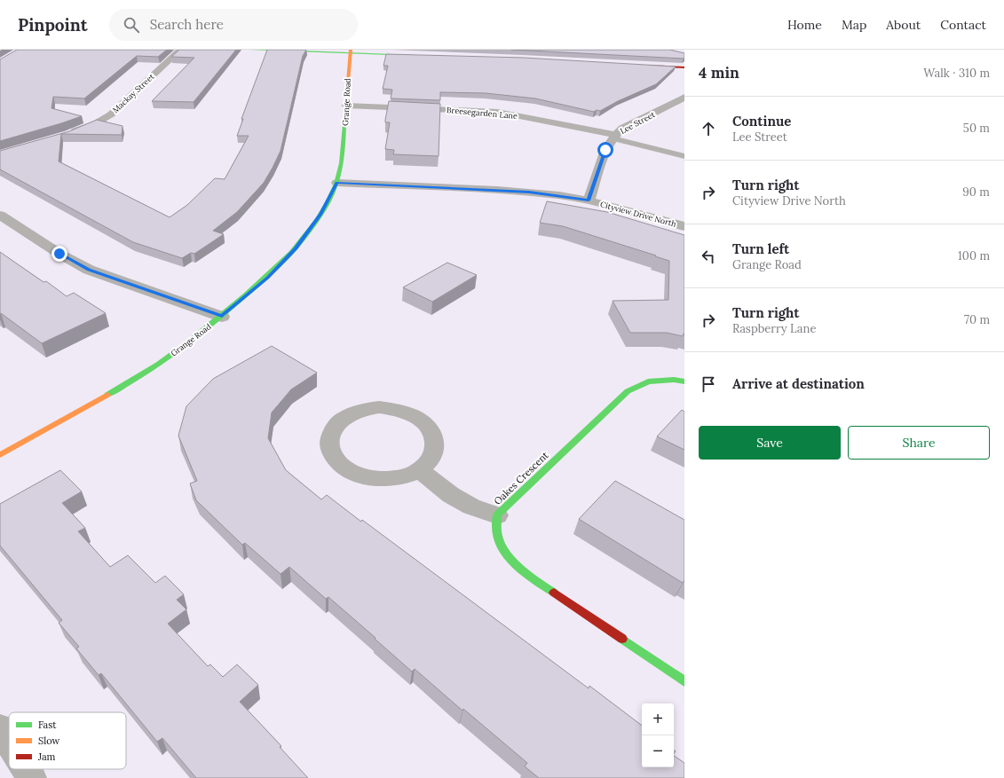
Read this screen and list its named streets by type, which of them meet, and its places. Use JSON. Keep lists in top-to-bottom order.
{
  "streets": {
    "main road": ["Grange Road", "Oakes Crescent"],
    "street": [
      "Mackay Street",
      "Breesegarden Lane",
      "Lee Street",
      "Cityview Drive North"
    ]
  },
  "crossings": [
    ["Grange Road", "Breesegarden Lane"],
    ["Grange Road", "Cityview Drive North"],
    ["Breesegarden Lane", "Lee Street"],
    ["Lee Street", "Cityview Drive North"]
  ],
  "legend": ["Fast", "Slow", "Jam"],
  "page": {
    "header": "Pinpoint",
    "search": "Search here",
    "nav": [
      "Home",
      "Map",
      "About",
      "Contact"
    ],
    "heading": ["4 min", "Walk · 310 m"],
    "list": [
      ["Continue", "Lee Street", "50 m"],
      ["Turn right", "Cityview Drive North", "90 m"],
      ["Turn left", "Grange Road", "100 m"],
      ["Turn right", "Raspberry Lane", "70 m"],
      "Arrive at destination"
    ],
    "buttons": ["Save", "Share"],
    "map_buttons": ["+", "−"]
  }
}
